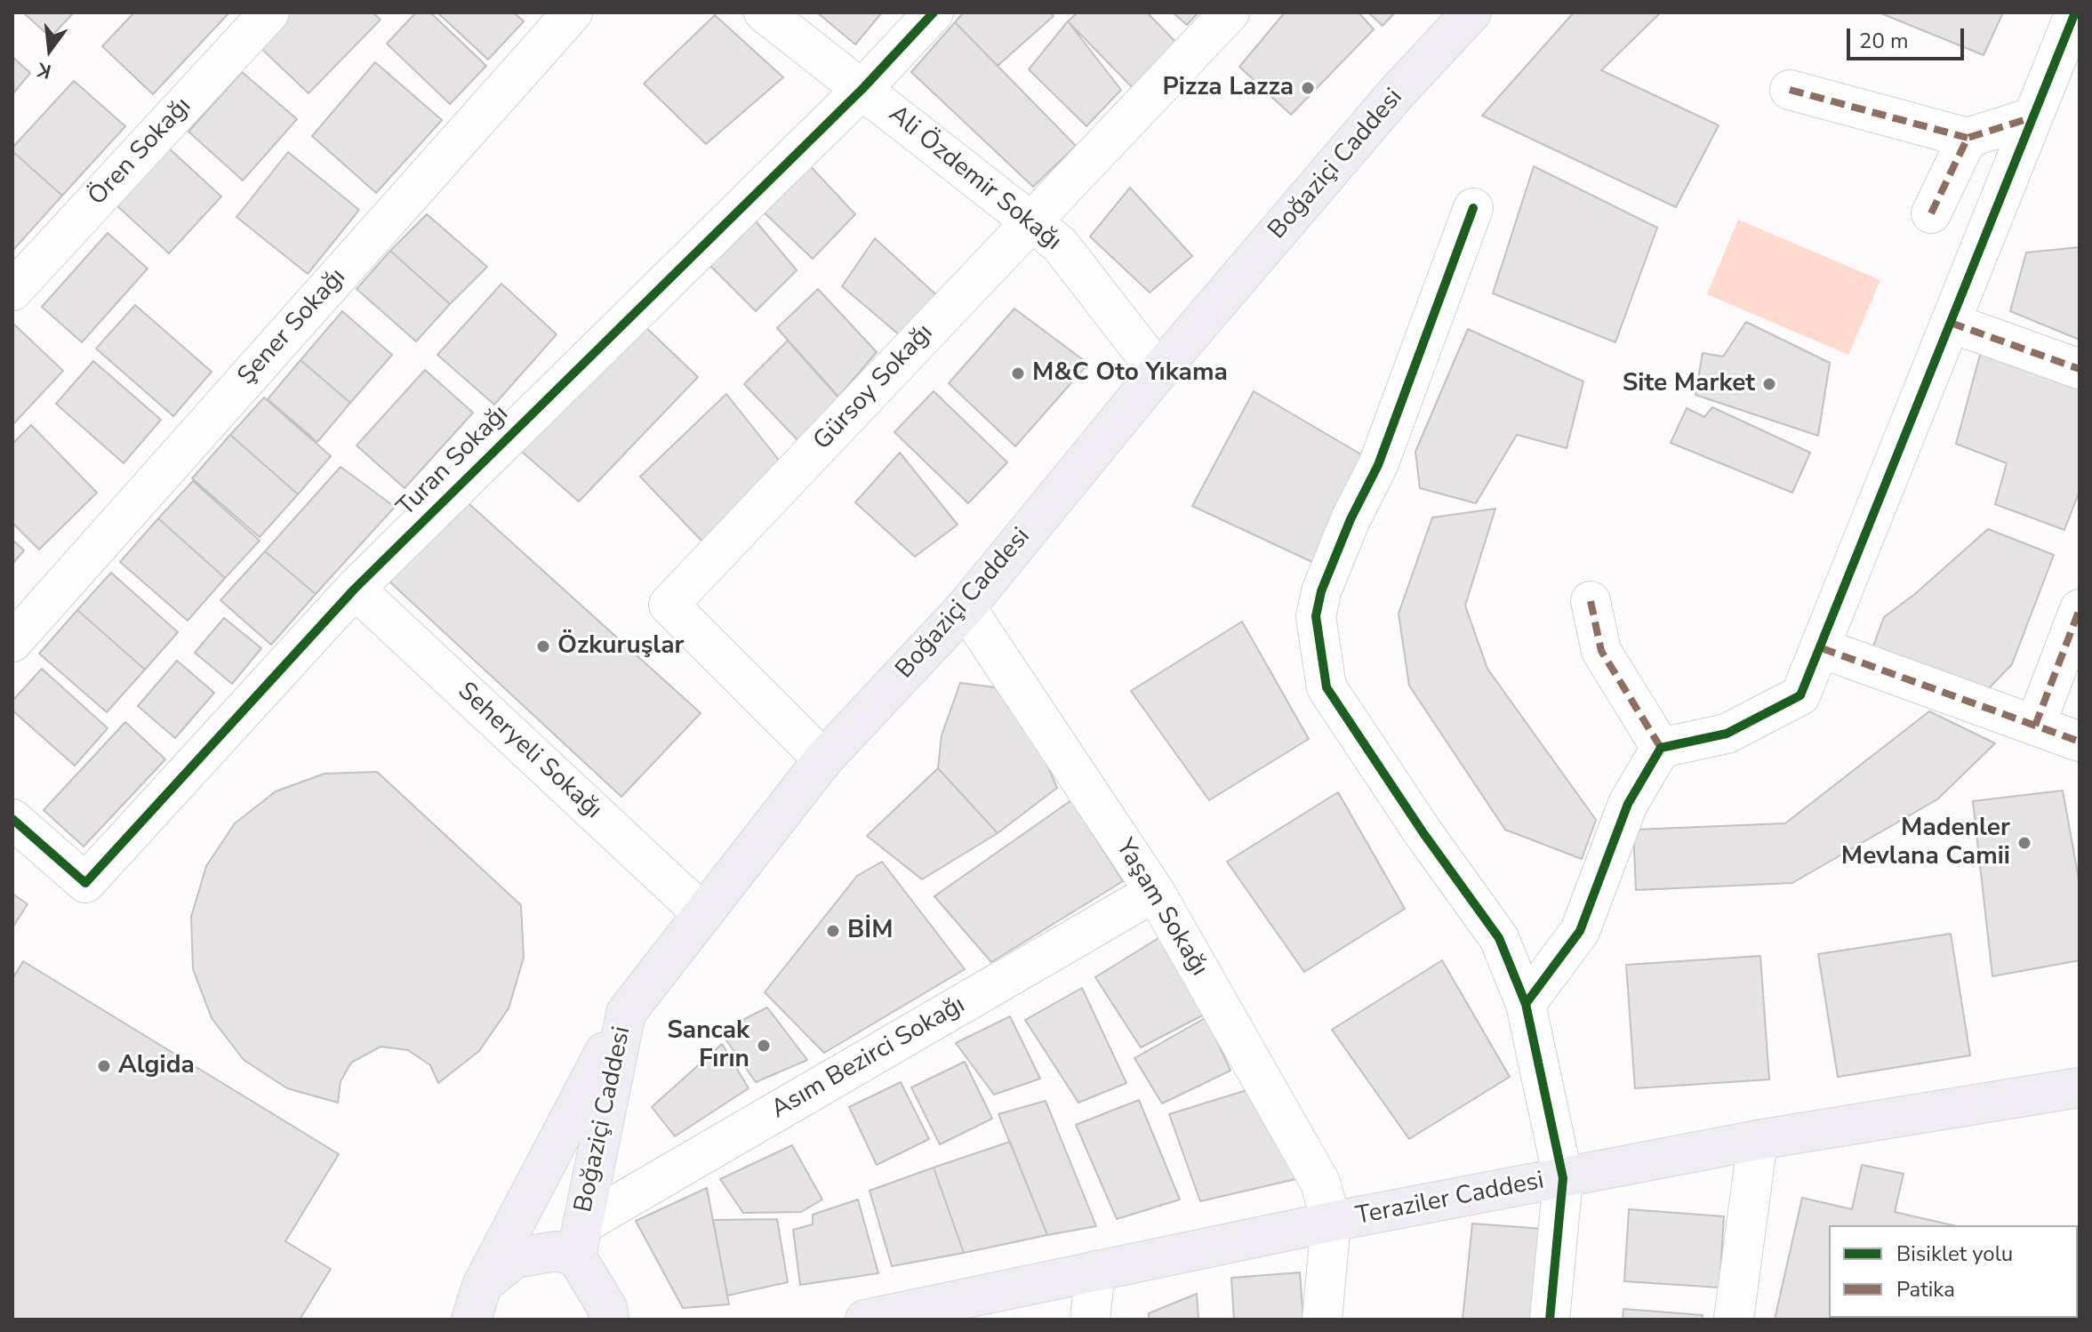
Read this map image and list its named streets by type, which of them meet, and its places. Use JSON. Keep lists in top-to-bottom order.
{
  "streets": {
    "main road": ["Boğaziçi Caddesi", "Teraziler Caddesi"],
    "street": [
      "Ören Sokağı",
      "Ali Özdemir Sokağı",
      "Şener Sokağı",
      "Gürsoy Sokağı",
      "Turan Sokağı",
      "Seheryeli Sokağı",
      "Yaşam Sokağı",
      "Asım Bezirci Sokağı"
    ]
  },
  "crossings": [
    ["Boğaziçi Caddesi", "Ali Özdemir Sokağı"],
    ["Boğaziçi Caddesi", "Gürsoy Sokağı"],
    ["Boğaziçi Caddesi", "Seheryeli Sokağı"],
    ["Boğaziçi Caddesi", "Yaşam Sokağı"],
    ["Boğaziçi Caddesi", "Asım Bezirci Sokağı"],
    ["Ali Özdemir Sokağı", "Gürsoy Sokağı"],
    ["Ali Özdemir Sokağı", "Turan Sokağı"],
    ["Turan Sokağı", "Seheryeli Sokağı"],
    ["Yaşam Sokağı", "Asım Bezirci Sokağı"],
    ["Yaşam Sokağı", "Teraziler Caddesi"]
  ],
  "places": [
    "Pizza Lazza",
    "M&C Oto Yıkama",
    "Site Market",
    "Özkuruşlar",
    "Madenler Mevlana Camii",
    "BİM",
    "Sancak Fırın",
    "Algida"
  ],
  "legend": ["Bisiklet yolu", "Patika"],
  "scale_bar": "20 m",
  "north": "bottom"
}
